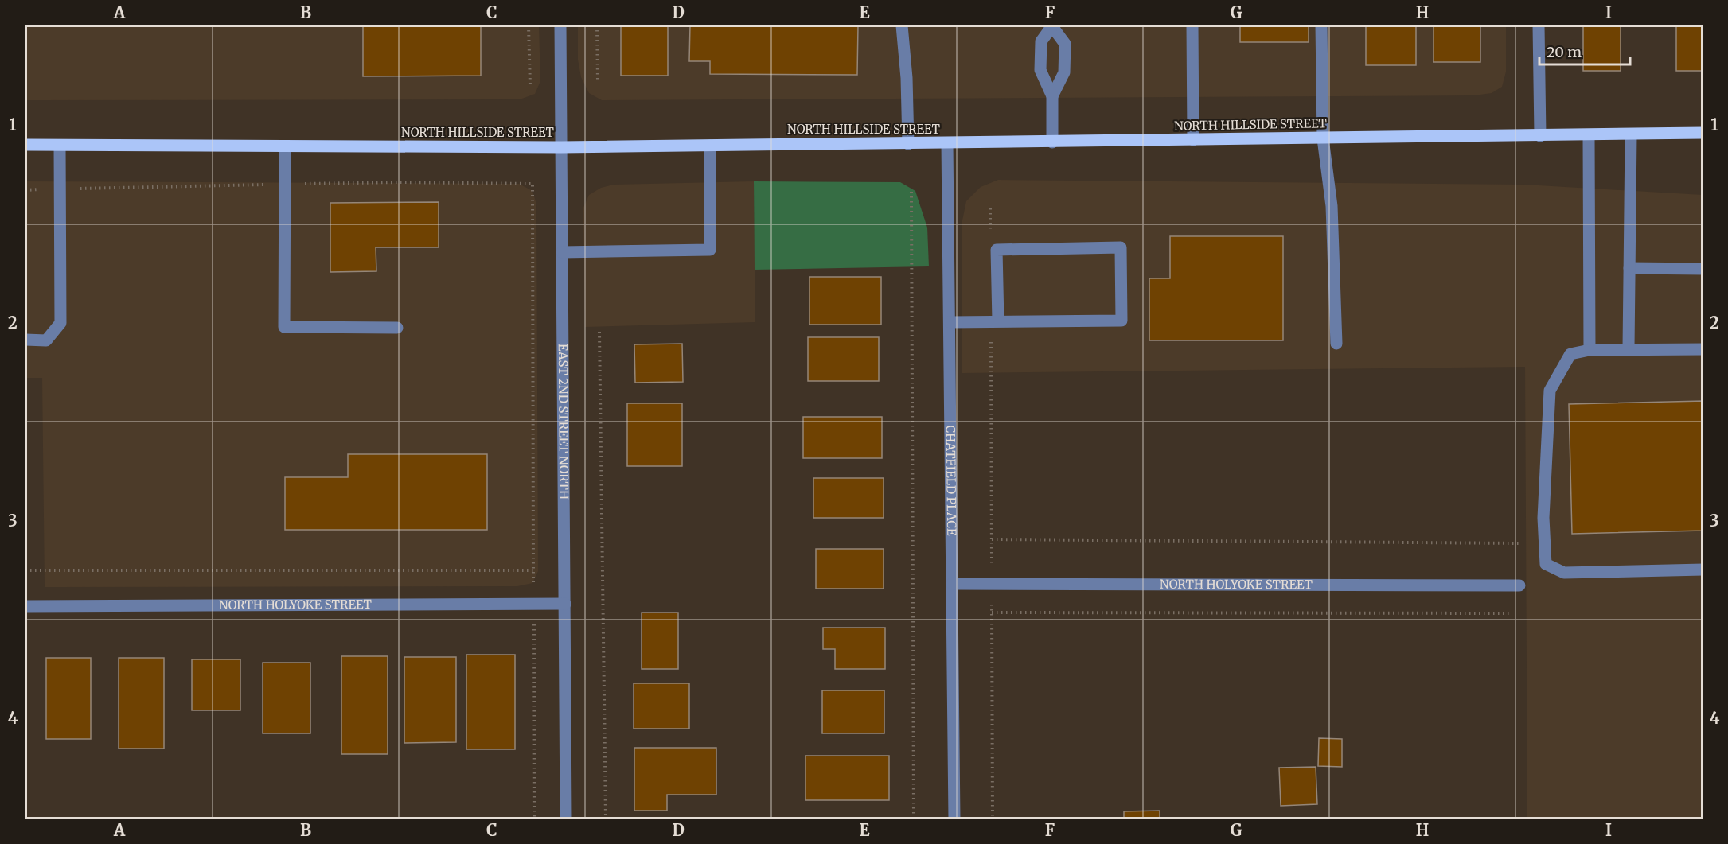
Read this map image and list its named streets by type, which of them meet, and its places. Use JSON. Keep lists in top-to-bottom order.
{
  "streets": {
    "main road": ["NORTH HILLSIDE STREET"],
    "street": ["EAST 2ND STREET NORTH", "CHATFIELD PLACE", "NORTH HOLYOKE STREET"]
  },
  "crossings": [
    ["NORTH HILLSIDE STREET", "EAST 2ND STREET NORTH"],
    ["NORTH HILLSIDE STREET", "CHATFIELD PLACE"],
    ["EAST 2ND STREET NORTH", "NORTH HOLYOKE STREET"],
    ["CHATFIELD PLACE", "NORTH HOLYOKE STREET"]
  ],
  "scale_bar": "20 m",
  "grid": {
    "columns": [
      "A",
      "B",
      "C",
      "D",
      "E",
      "F",
      "G",
      "H",
      "I"
    ],
    "rows": [
      "1",
      "2",
      "3",
      "4"
    ]
  }
}
